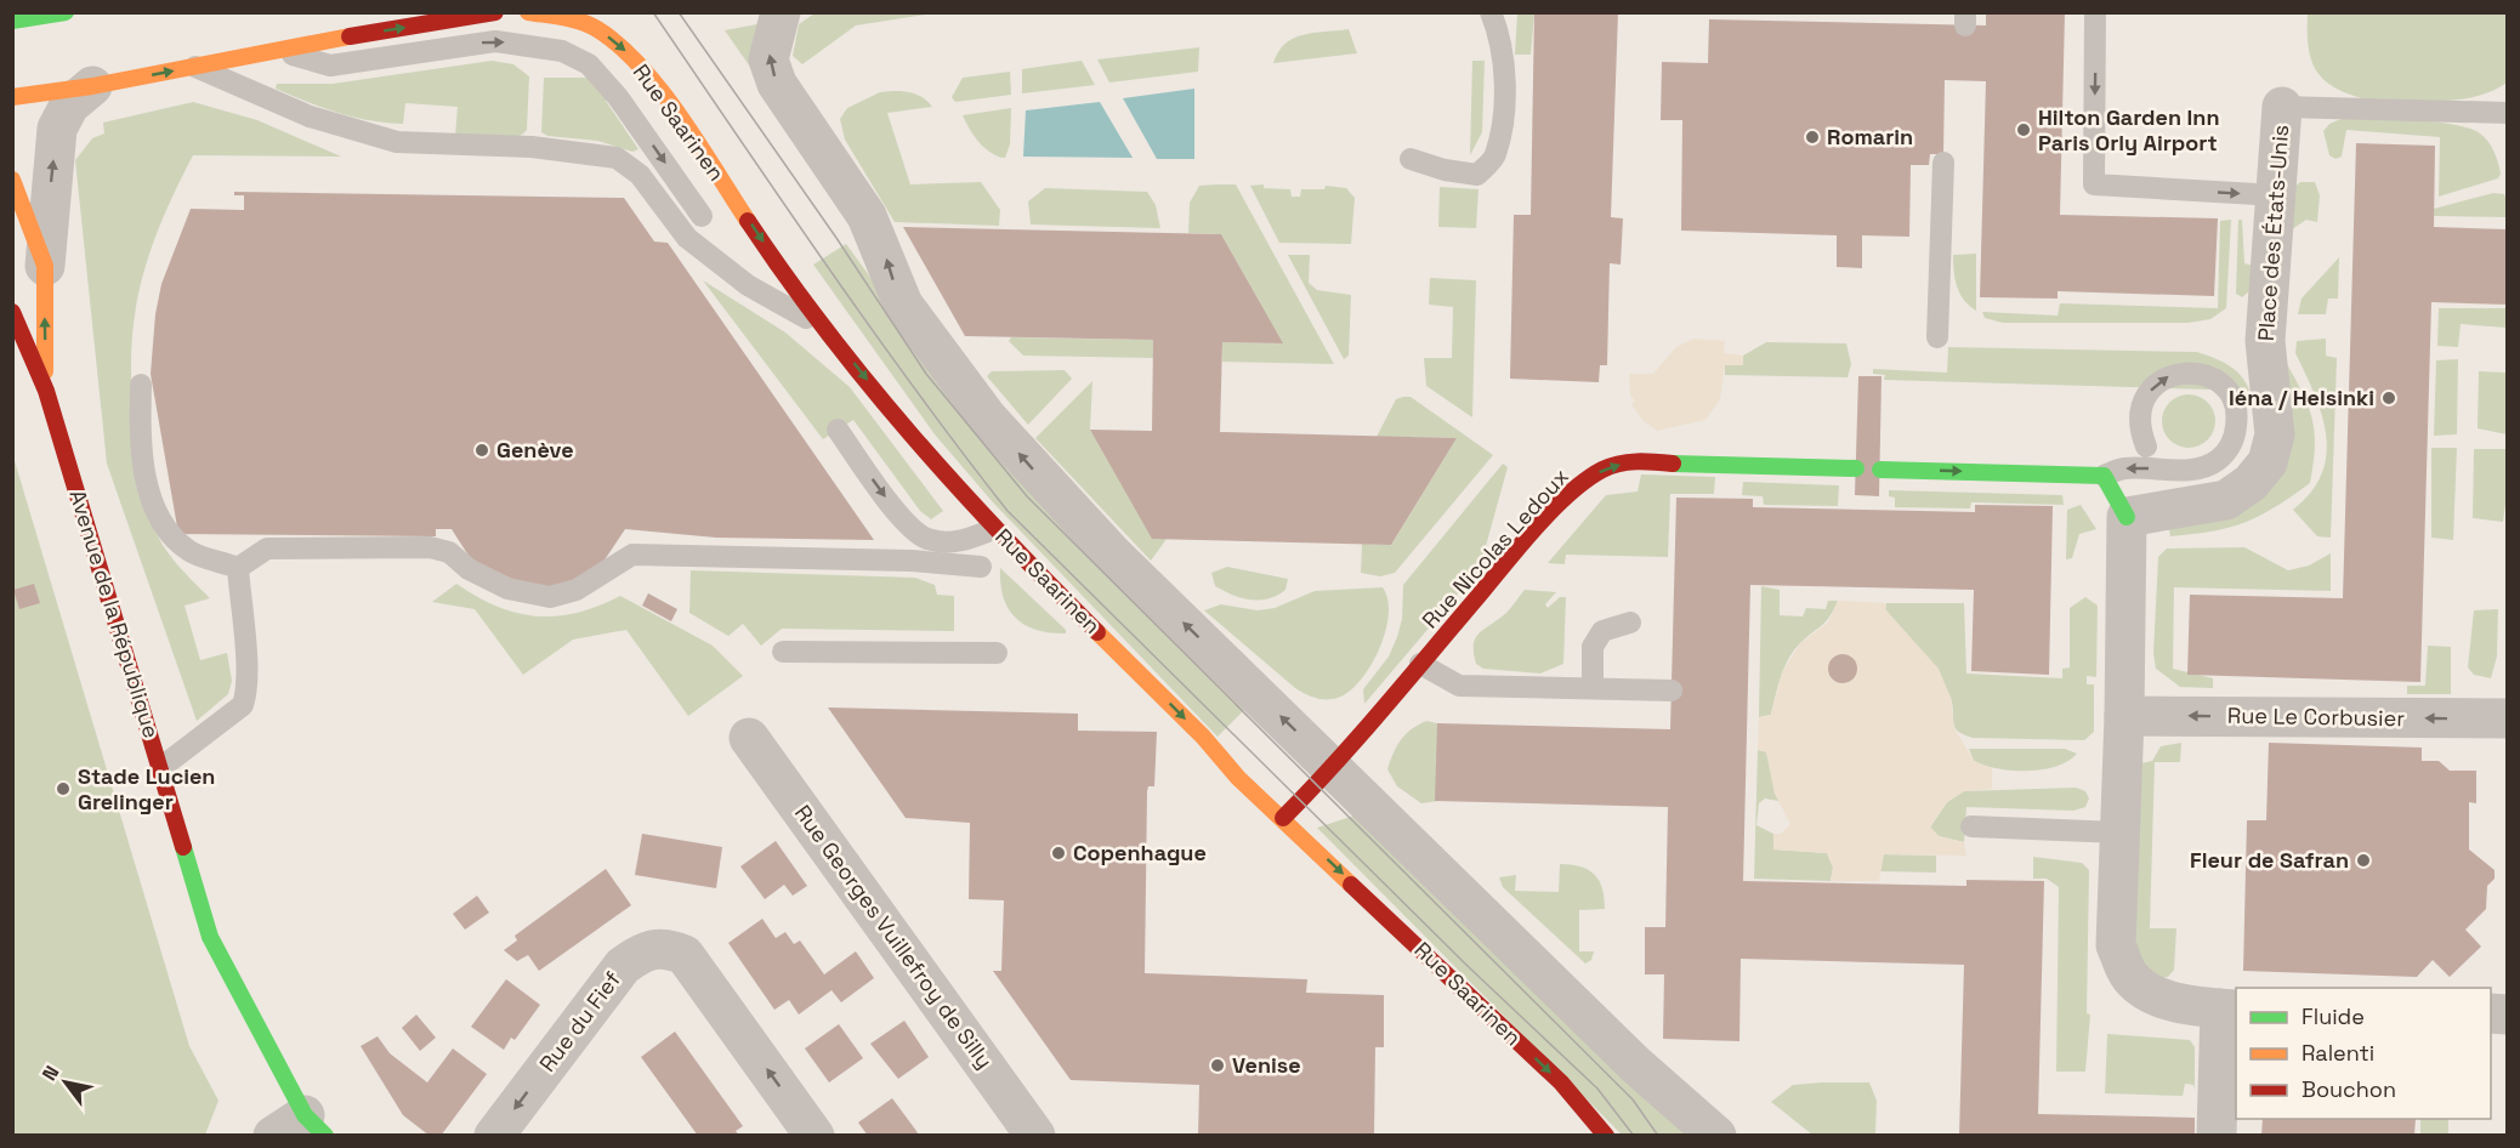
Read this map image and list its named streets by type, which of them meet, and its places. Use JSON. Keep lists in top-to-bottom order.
{
  "streets": {
    "street": [
      "Rue Saarinen",
      "Place des États-Unis",
      "Rue Nicolas Ledoux",
      "Avenue de la République",
      "Rue Le Corbusier",
      "Rue Georges Vuillefroy de Silly",
      "Rue du Fief"
    ]
  },
  "crossings": [
    ["Rue Saarinen", "Rue Nicolas Ledoux"]
  ],
  "one_way": ["Rue Nicolas Ledoux", "Rue Le Corbusier"],
  "places": [
    "Hilton Garden Inn Paris Orly Airport",
    "Romarin",
    "Iéna / Helsinki",
    "Genève",
    "Stade Lucien Grelinger",
    "Copenhague",
    "Fleur de Safran",
    "Venise"
  ],
  "legend": ["Fluide", "Ralenti", "Bouchon"],
  "north": "top left"
}
